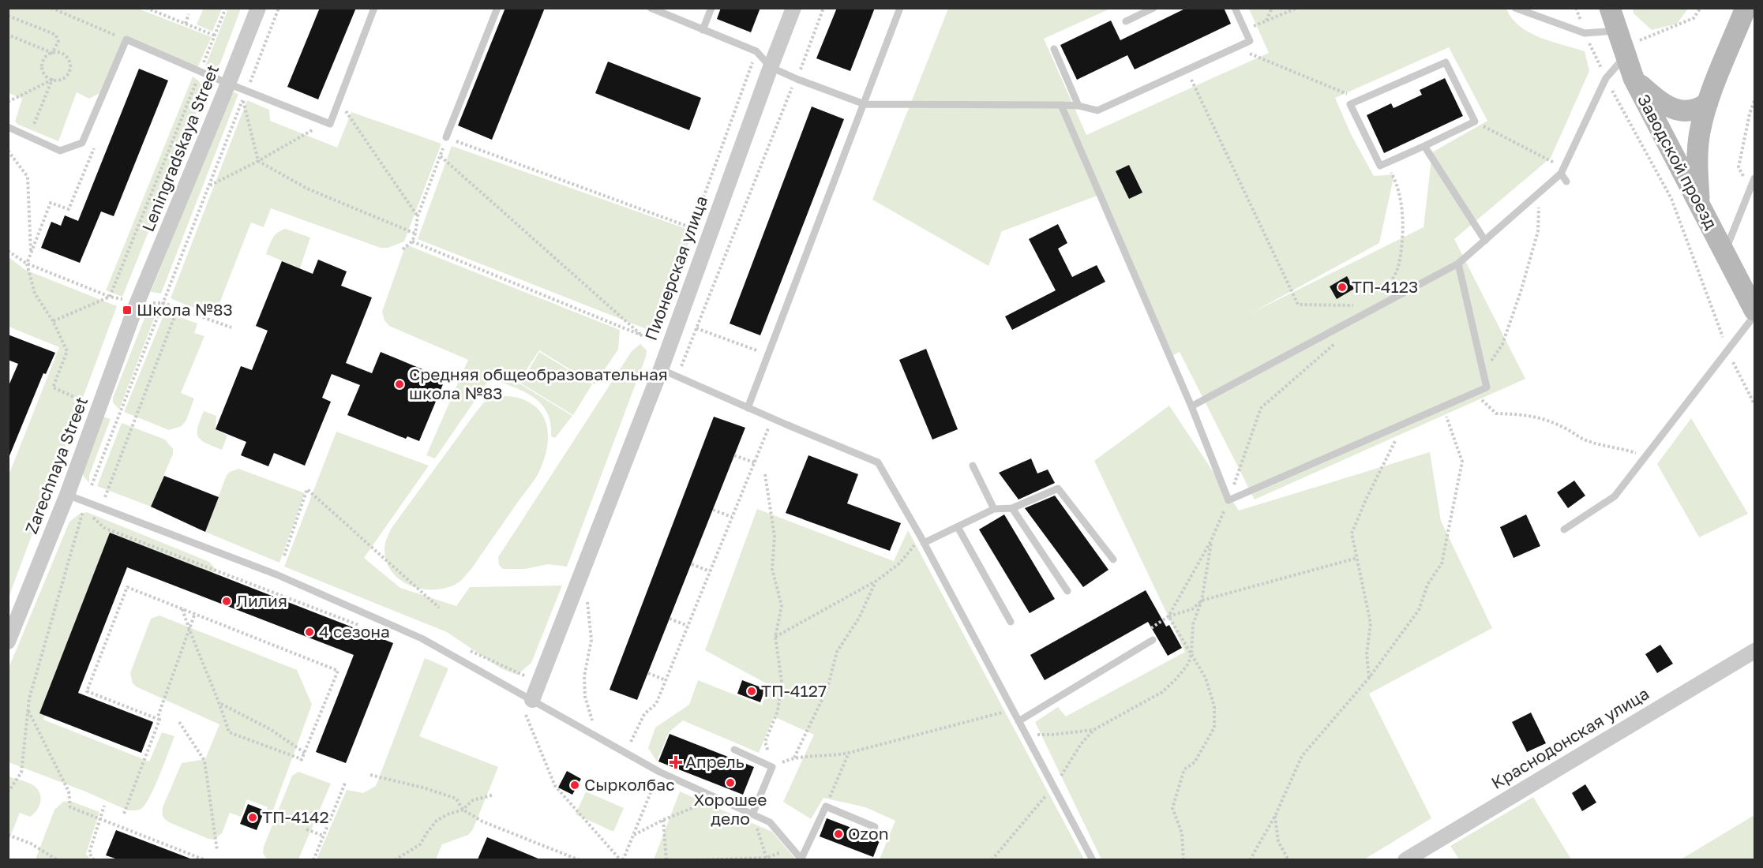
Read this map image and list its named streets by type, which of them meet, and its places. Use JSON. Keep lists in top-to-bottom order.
{
  "streets": {
    "main road": ["Заводской проезд"],
    "street": [
      "Leningradskaya Street",
      "Пионерская улица",
      "Zarechnaya Street",
      "Краснодонская улица"
    ]
  },
  "crossings": [
    ["Leningradskaya Street", "Zarechnaya Street"]
  ],
  "places": {
    "other": [
      "ТП-4123",
      "Средняя общеобразовательная школа №83",
      "Лилия",
      "4 сезона",
      "ТП-4127",
      "Хорошее дело",
      "Сырколбас",
      "ТП-4142",
      "Ozon"
    ],
    "transit": ["Школа №83"],
    "health": ["Апрель"]
  }
}
